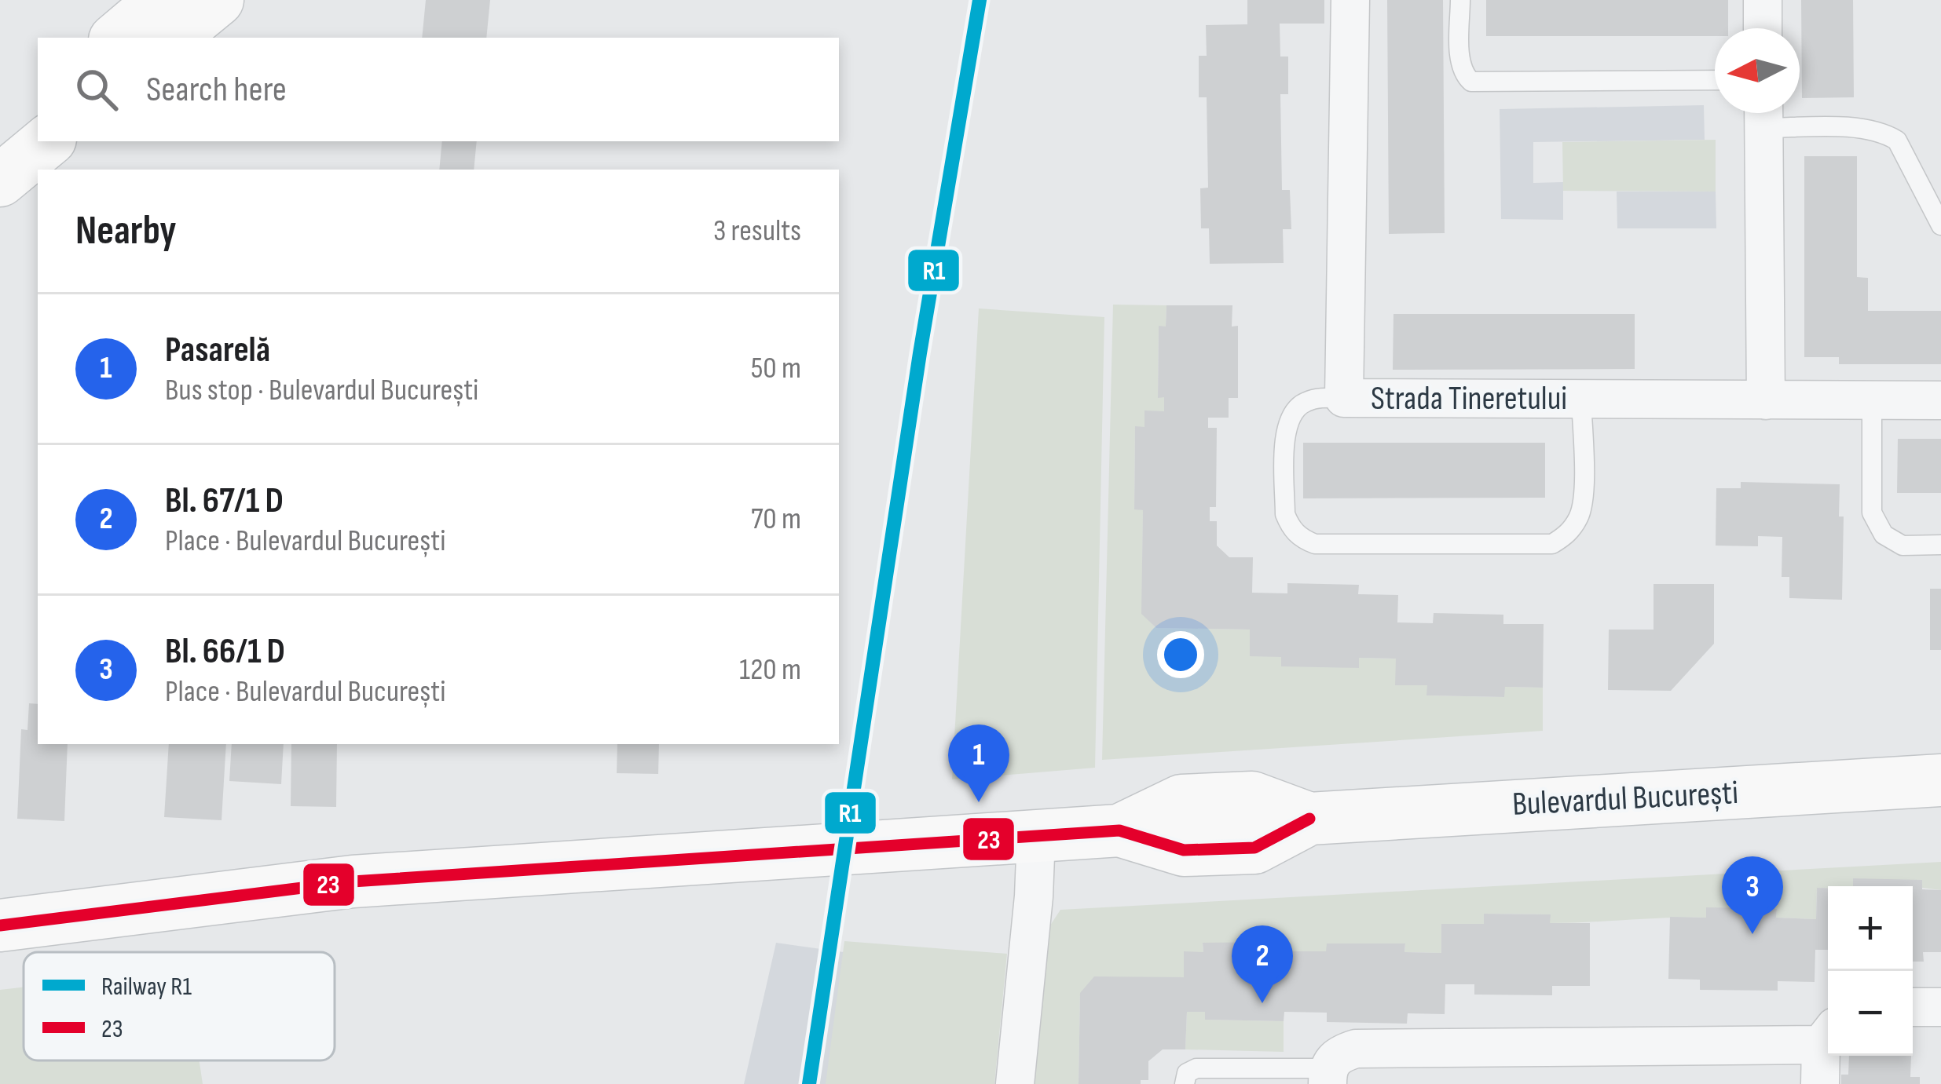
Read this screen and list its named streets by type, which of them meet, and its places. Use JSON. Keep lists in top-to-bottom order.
{
  "streets": {
    "main road": ["Bulevardul București"],
    "street": ["Strada Tineretului"]
  },
  "lines": ["rail line R1", "transit line 23"],
  "legend": ["Railway R1", "23"],
  "north": "left",
  "page": {
    "search": "Search here",
    "heading": ["Nearby", "3 results"],
    "list": [
      {
        "mark": "1",
        "name": "Pasarelă",
        "note": "Bus stop · Bulevardul București",
        "value": "50 m"
      },
      {
        "mark": "2",
        "name": "Bl. 67/1 D",
        "note": "Place · Bulevardul București",
        "value": "70 m"
      },
      {
        "mark": "3",
        "name": "Bl. 66/1 D",
        "note": "Place · Bulevardul București",
        "value": "120 m"
      }
    ],
    "pins": ["1", "3", "2"],
    "map_buttons": ["+", "−"]
  }
}
